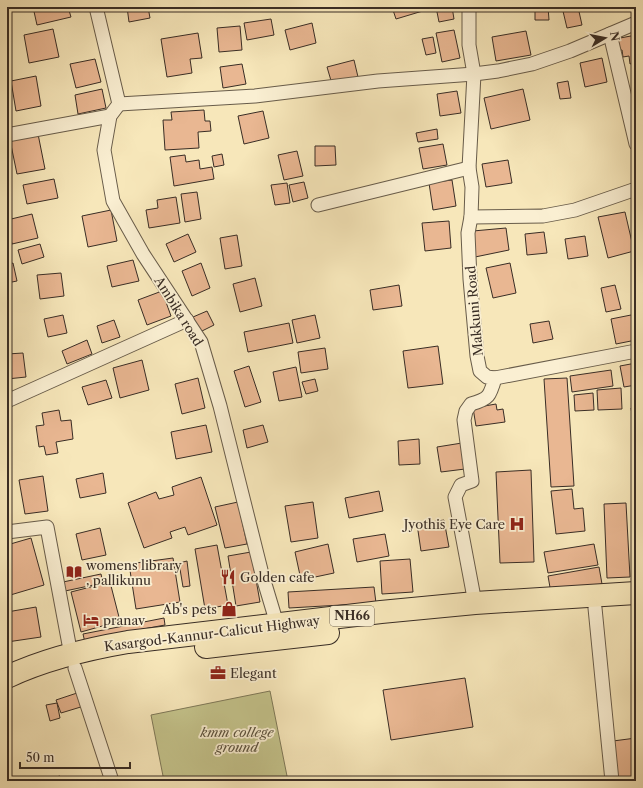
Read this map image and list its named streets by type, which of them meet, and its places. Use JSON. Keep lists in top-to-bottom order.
{
  "streets": {
    "highway": ["NH66", "Kasargod-Kannur-Calicut Highway"],
    "street": ["Ambika road", "Makkuni Road"]
  },
  "crossings": [
    ["Ambika road", "Kasargod-Kannur-Calicut Highway"]
  ],
  "parks": ["kmm college ground"],
  "places": {
    "hospital": ["Jyothis Eye Care"],
    "library": ["womens library , pallikunu"],
    "restaurant": ["Golden cafe"],
    "shop": ["Ab's pets"],
    "hotel": ["pranav"],
    "office": ["Elegant"]
  },
  "scale_bar": "50 m",
  "north": "right"
}
